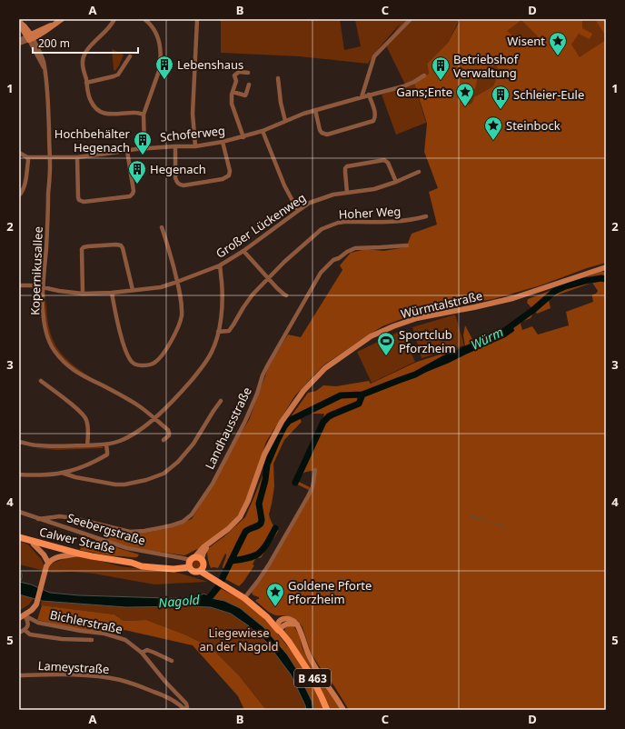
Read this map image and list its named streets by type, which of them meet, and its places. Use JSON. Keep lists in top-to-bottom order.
{
  "streets": {
    "main road": ["Würmtalstraße", "Calwer Straße", "B 463"],
    "street": [
      "Schoferweg",
      "Hoher Weg",
      "Großer Lückenweg",
      "Kopernikusallee",
      "Landhausstraße",
      "Seebergstraße",
      "Bichlerstraße",
      "Lameystraße"
    ]
  },
  "crossings": [
    ["Schoferweg", "Kopernikusallee"],
    ["Großer Lückenweg", "Kopernikusallee"],
    ["Würmtalstraße", "Seebergstraße"],
    ["Würmtalstraße", "Calwer Straße"],
    ["Landhausstraße", "Seebergstraße"],
    ["Seebergstraße", "Calwer Straße"],
    ["Calwer Straße", "B 463"],
    ["Bichlerstraße", "Lameystraße"]
  ],
  "water": ["Würm", "Nagold"],
  "parks": ["Liegewiese an der Nagold"],
  "places": {
    "place": [
      "Wisent",
      "Gans;Ente",
      "Steinbock",
      "Goldene Pforte Pforzheim"
    ],
    "building": [
      "Lebenshaus",
      "Betriebshof Verwaltung",
      "Schleier-Eule",
      "Hochbehälter Hegenach",
      "Hegenach"
    ],
    "sports": ["Sportclub Pforzheim"]
  },
  "scale_bar": "200 m",
  "grid": {
    "columns": [
      "A",
      "B",
      "C",
      "D"
    ],
    "rows": [
      "1",
      "2",
      "3",
      "4",
      "5"
    ]
  }
}
